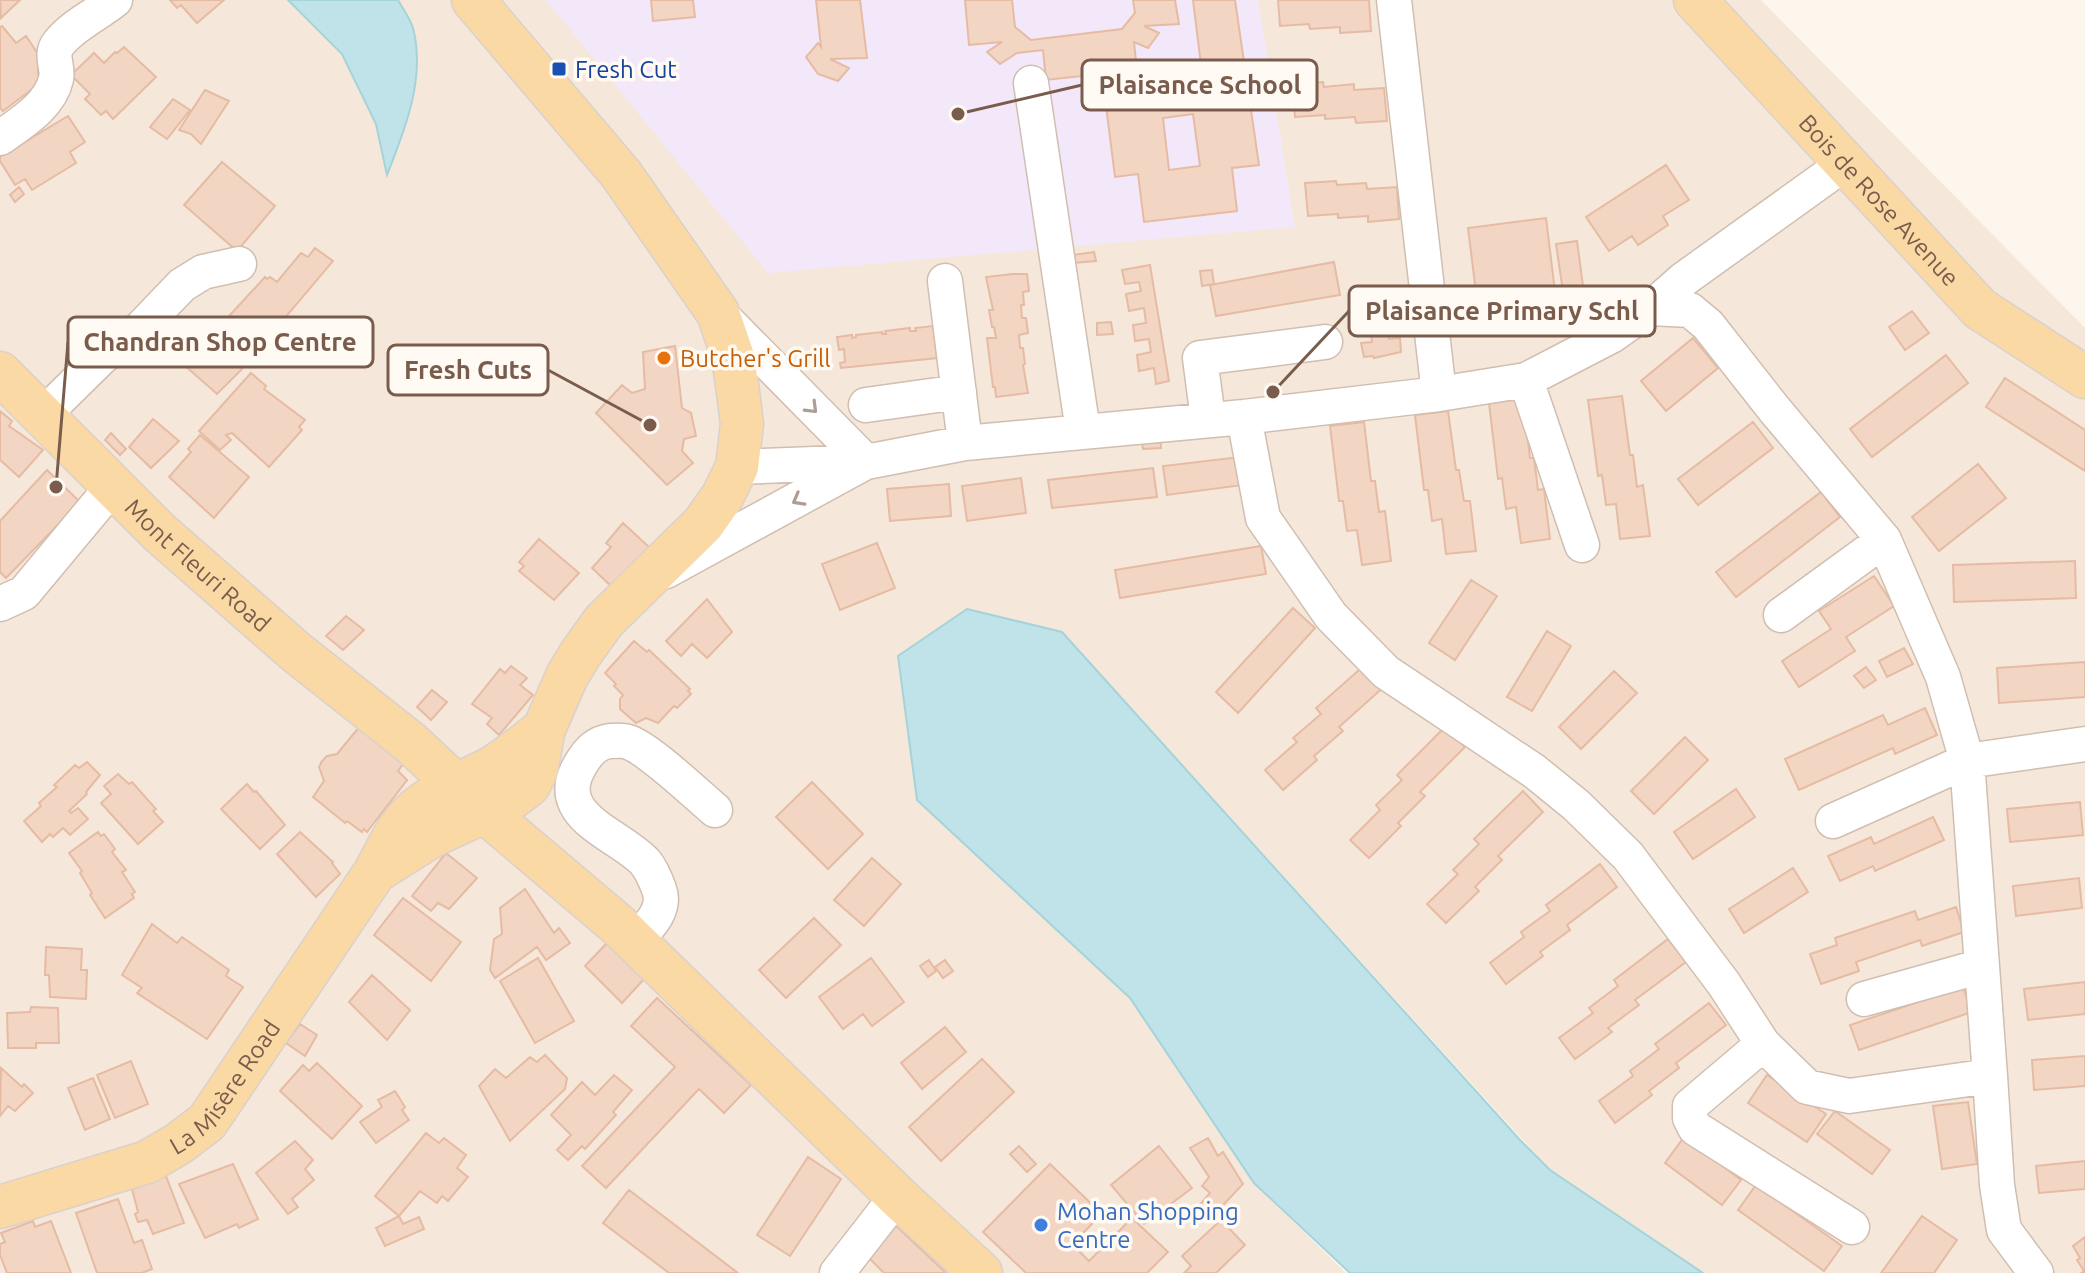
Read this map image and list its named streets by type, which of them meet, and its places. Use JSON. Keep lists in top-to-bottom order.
{
  "streets": {
    "main road": ["Bois de Rose Avenue", "Mont Fleuri Road", "La Misère Road"]
  },
  "crossings": [
    ["Mont Fleuri Road", "La Misère Road"]
  ],
  "places": {
    "transit": ["Fresh Cut"],
    "other": [
      "Plaisance School",
      "Butcher's Grill",
      "Plaisance Primary Schl",
      "Fresh Cuts",
      "Chandran Shop Centre",
      "Mohan Shopping Centre"
    ]
  }
}
